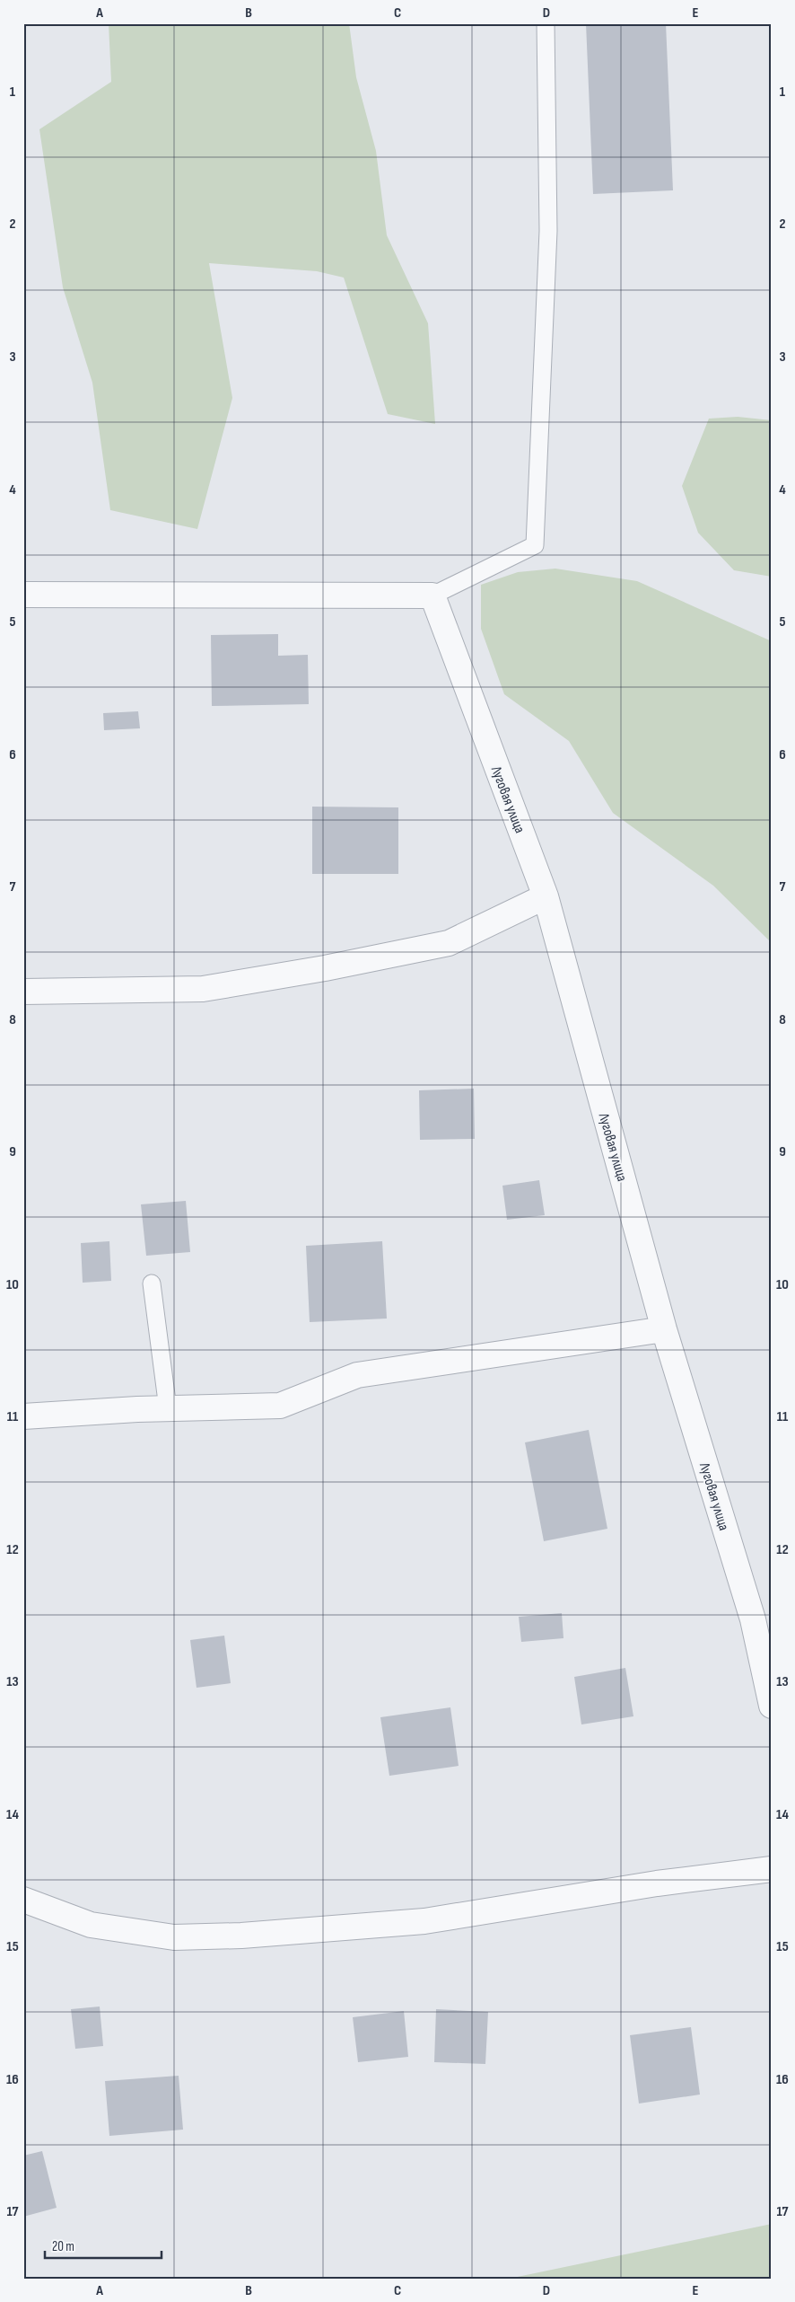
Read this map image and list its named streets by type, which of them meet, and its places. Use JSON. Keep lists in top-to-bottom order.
{
  "streets": {
    "street": ["Луговая улица"]
  },
  "scale_bar": "20 m",
  "grid": {
    "columns": [
      "A",
      "B",
      "C",
      "D",
      "E"
    ],
    "rows": [
      "1",
      "2",
      "3",
      "4",
      "5",
      "6",
      "7",
      "8",
      "9",
      "10",
      "11",
      "12",
      "13",
      "14",
      "15",
      "16",
      "17"
    ]
  }
}
